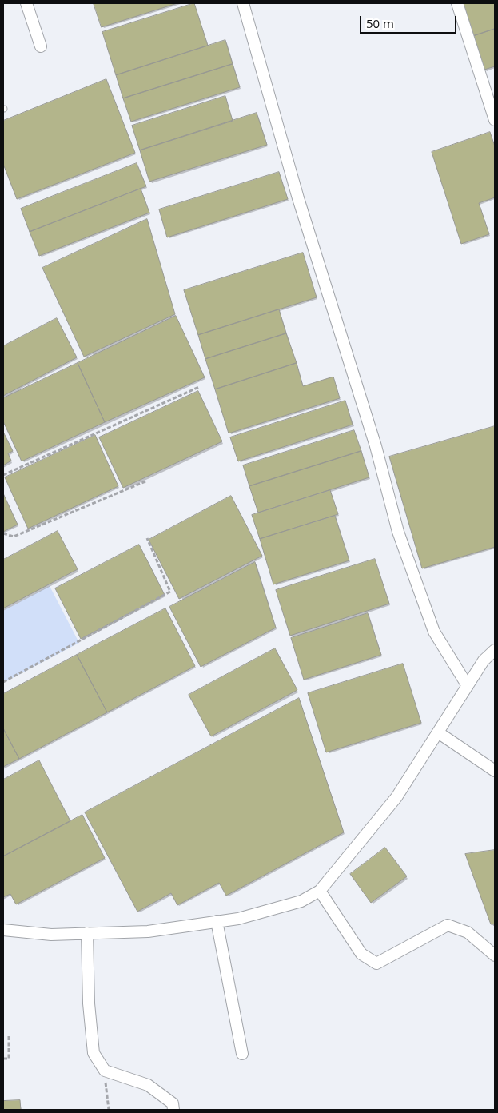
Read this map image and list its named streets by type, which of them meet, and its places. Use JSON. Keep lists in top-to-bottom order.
{
  "scale_bar": "50 m"
}
